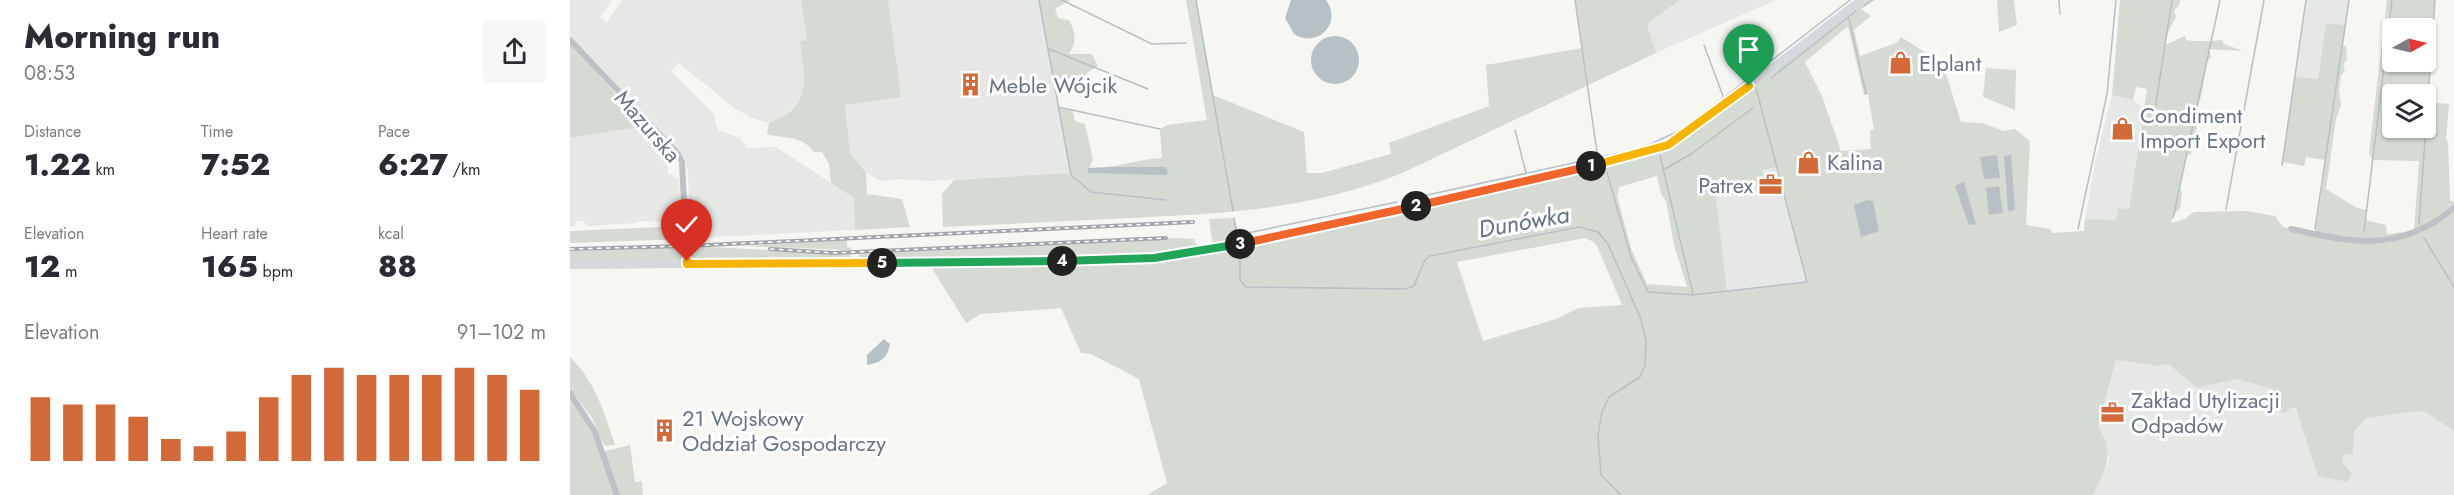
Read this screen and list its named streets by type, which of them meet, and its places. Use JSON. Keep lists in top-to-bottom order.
{
  "streets": {
    "street": ["Mazurska"]
  },
  "water": ["Dunówka"],
  "places": {
    "shop": ["Elplant", "Condiment Import Export", "Kalina"],
    "building": ["Meble Wójcik", "21 Wojskowy Oddział Gospodarczy"],
    "office": ["Patrex", "Zakład Utylizacji Odpadów"]
  },
  "north": "right",
  "page": {
    "heading": ["Morning run", "08:53"],
    "stats": [
      ["Distance", "1.22 km"],
      ["Time", "7:52"],
      ["Pace", "6:27 /km"],
      ["Elevation", "12 m"],
      ["Heart rate", "165 bpm"],
      ["kcal", "88"]
    ],
    "pins": [
      "1",
      "2",
      "3",
      "4",
      "5"
    ],
    "chart": ["Elevation", "91–102 m"]
  }
}
